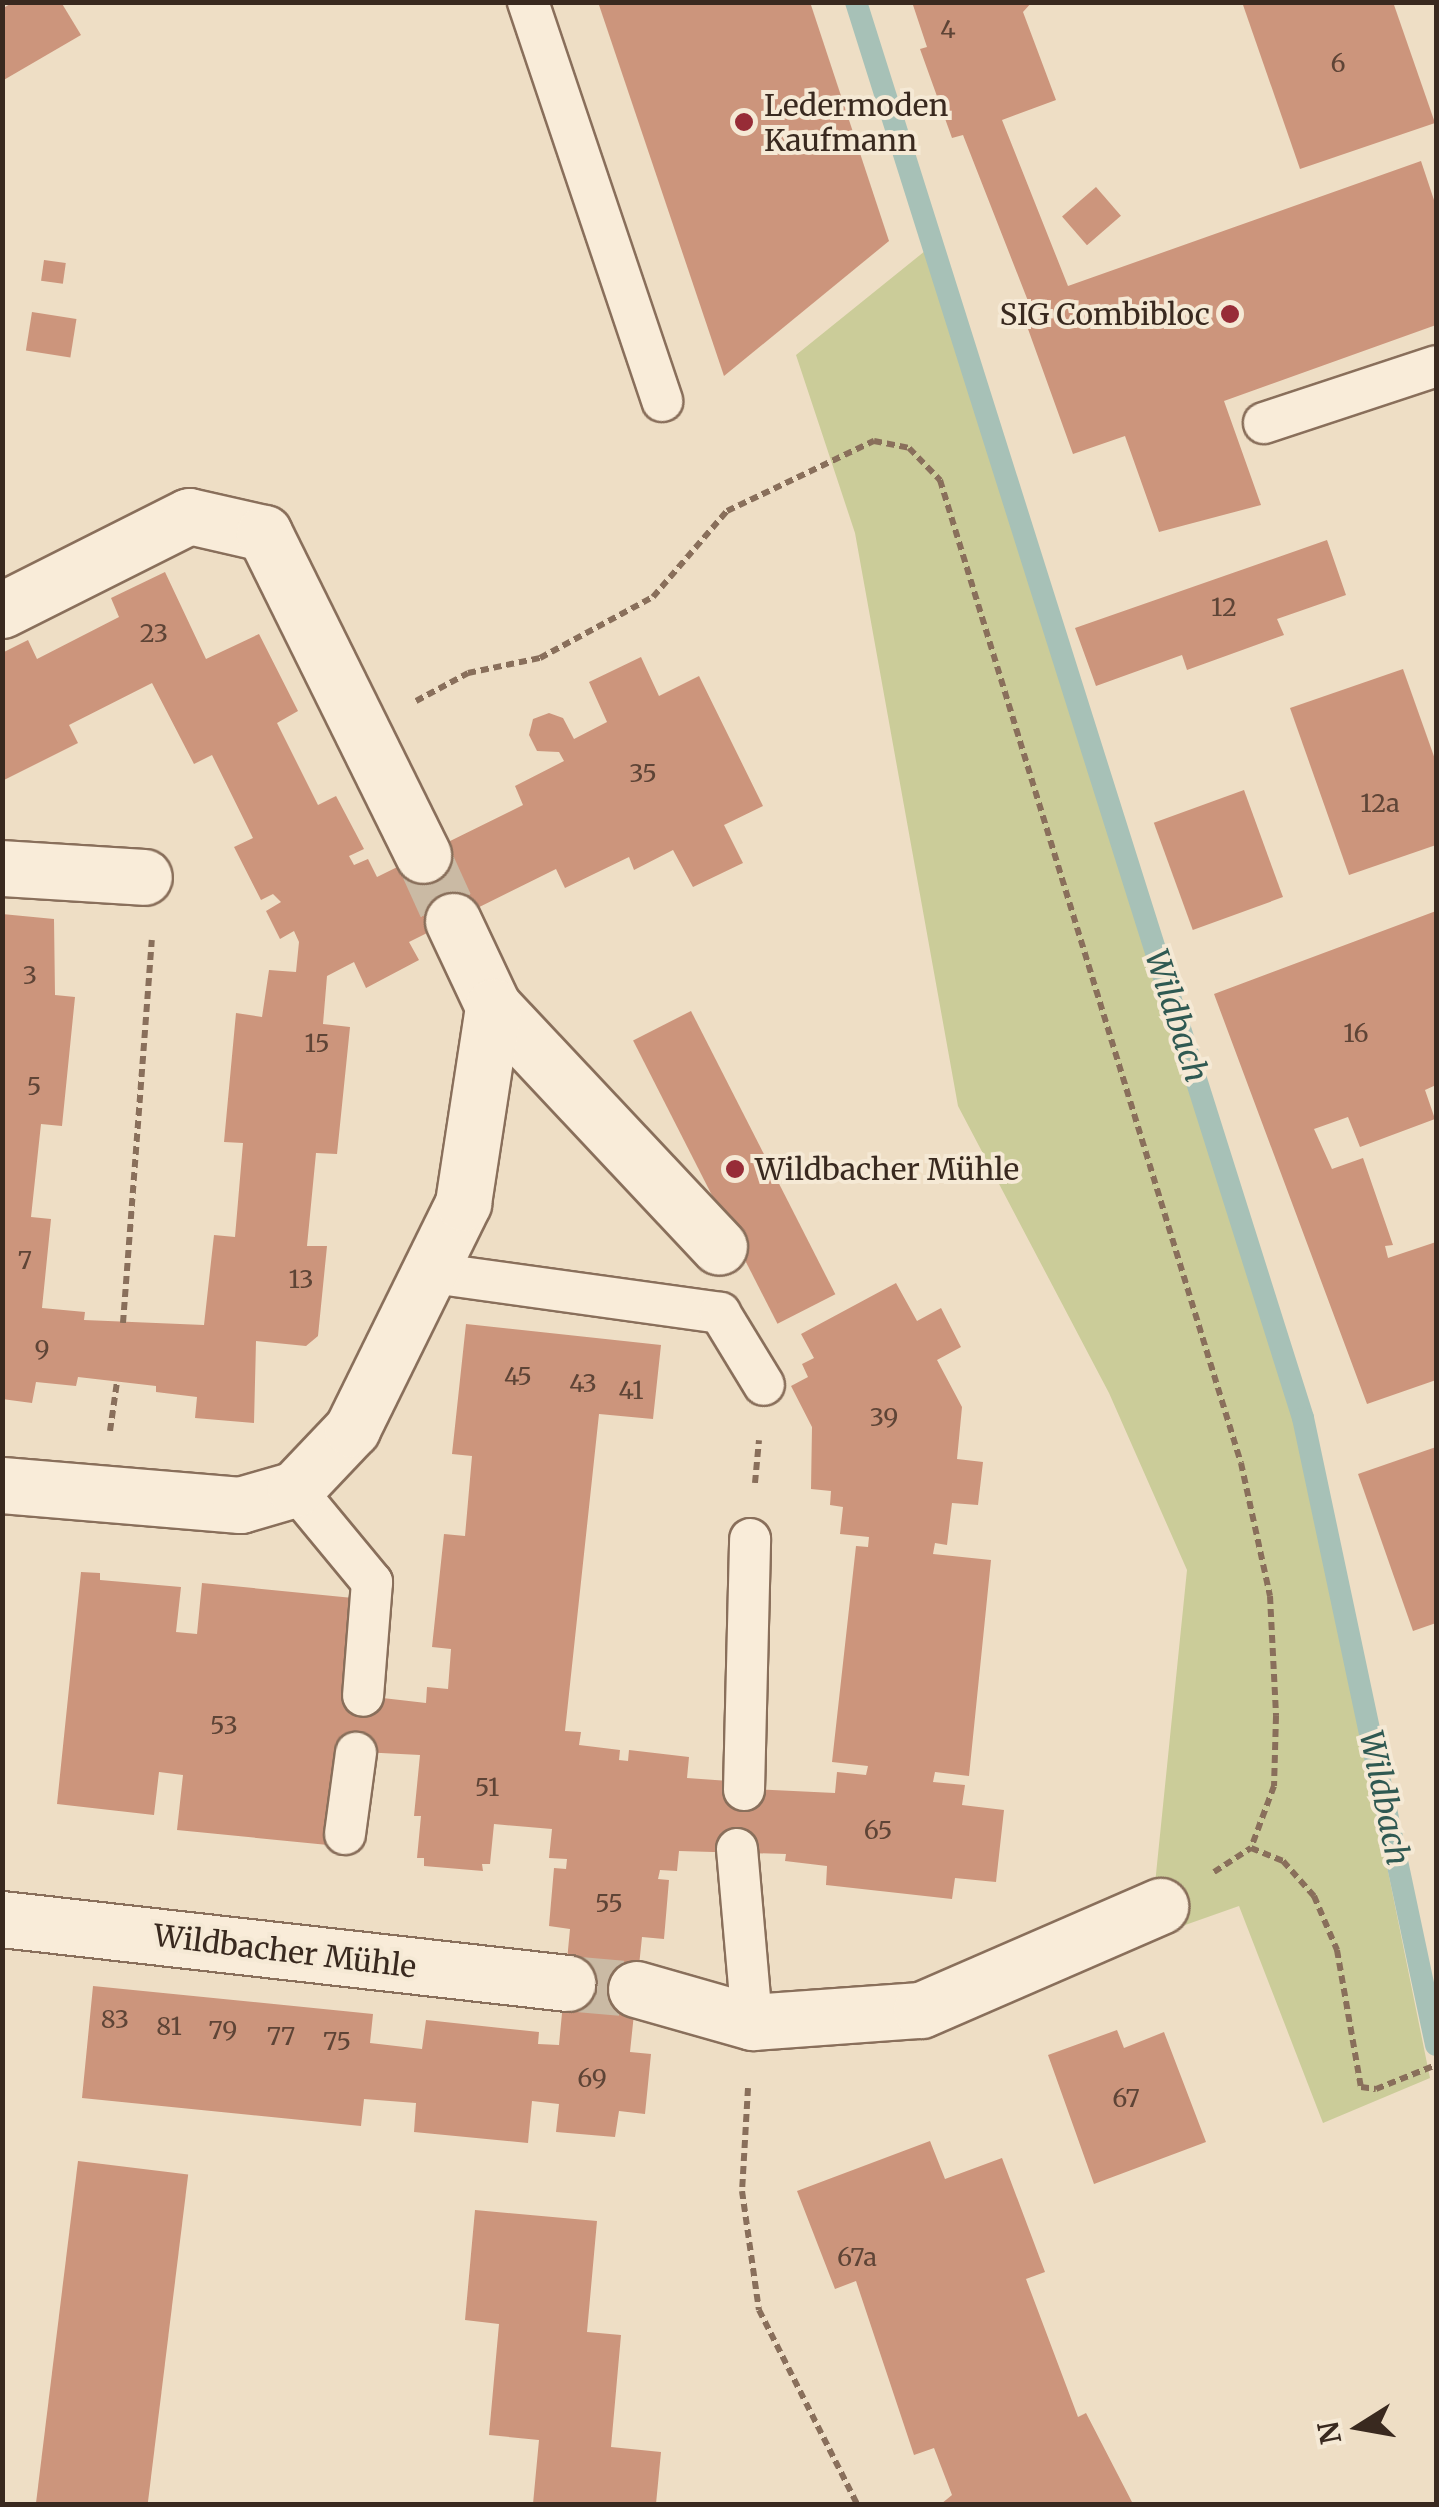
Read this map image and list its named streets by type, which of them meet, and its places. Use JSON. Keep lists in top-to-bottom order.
{
  "streets": {
    "street": ["Wildbacher Mühle"]
  },
  "water": ["Wildbach"],
  "places": ["Ledermoden Kaufmann", "SIG Combibloc", "Wildbacher Mühle"],
  "house_numbers": [
    "4",
    "6",
    "12",
    "23",
    "35",
    "12a",
    "3",
    "16",
    "15",
    "5",
    "7",
    "13",
    "9",
    "45",
    "43",
    "41",
    "39",
    "53",
    "51",
    "65",
    "55",
    "83",
    "81",
    "79",
    "77",
    "75",
    "69",
    "67",
    "67a"
  ],
  "north": "left"
}
